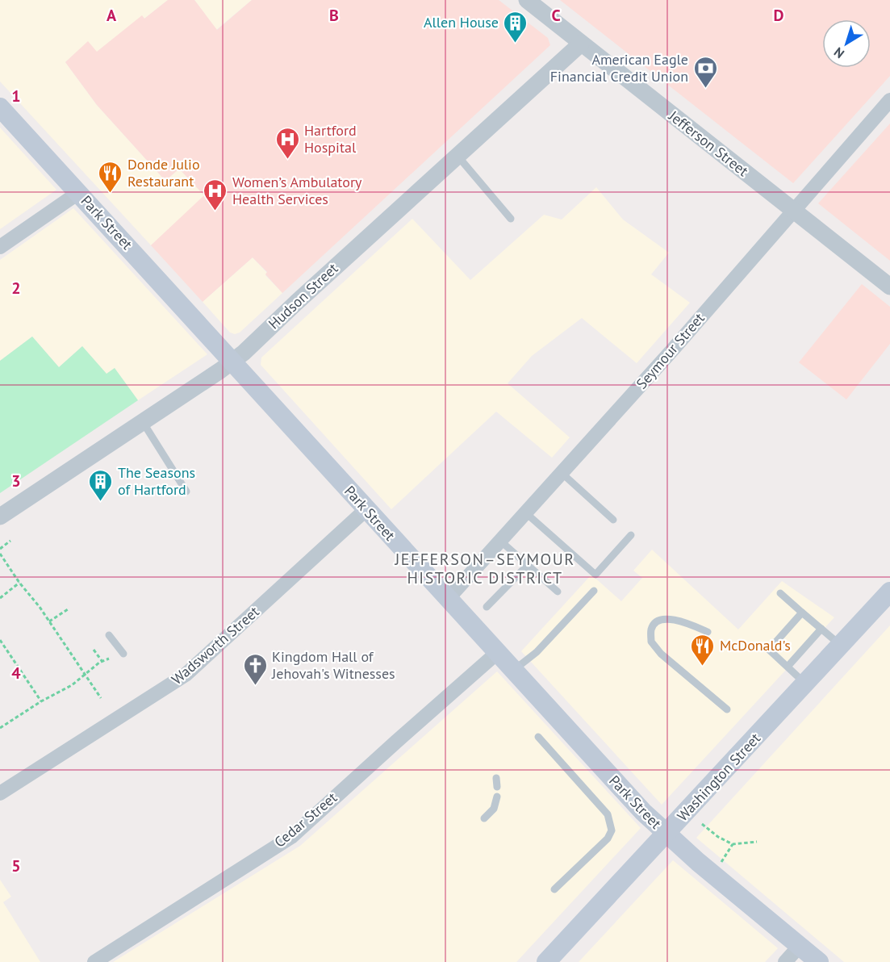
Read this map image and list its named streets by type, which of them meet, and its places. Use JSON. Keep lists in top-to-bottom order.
{
  "streets": {
    "main road": ["Park Street", "Washington Street"],
    "street": [
      "Jefferson Street",
      "Hudson Street",
      "Seymour Street",
      "Wadsworth Street",
      "Cedar Street"
    ]
  },
  "crossings": [
    ["Jefferson Street", "Hudson Street"],
    ["Jefferson Street", "Seymour Street"],
    ["Park Street", "Hudson Street"],
    ["Park Street", "Seymour Street"],
    ["Park Street", "Wadsworth Street"],
    ["Park Street", "Washington Street"],
    ["Park Street", "Cedar Street"]
  ],
  "districts": ["JEFFERSON–SEYMOUR HISTORIC DISTRICT"],
  "places": {
    "building": ["Allen House", "The Seasons of Hartford"],
    "bank": ["American Eagle Financial Credit Union"],
    "hospital": ["Hartford Hospital", "Women’s Ambulatory Health Services"],
    "restaurant": ["Donde Julio Restaurant", "McDonald's"],
    "church": ["Kingdom Hall of Jehovah's Witnesses"]
  },
  "north": "bottom left",
  "grid": {
    "columns": [
      "A",
      "B",
      "C",
      "D"
    ],
    "rows": [
      "1",
      "2",
      "3",
      "4",
      "5"
    ]
  }
}
